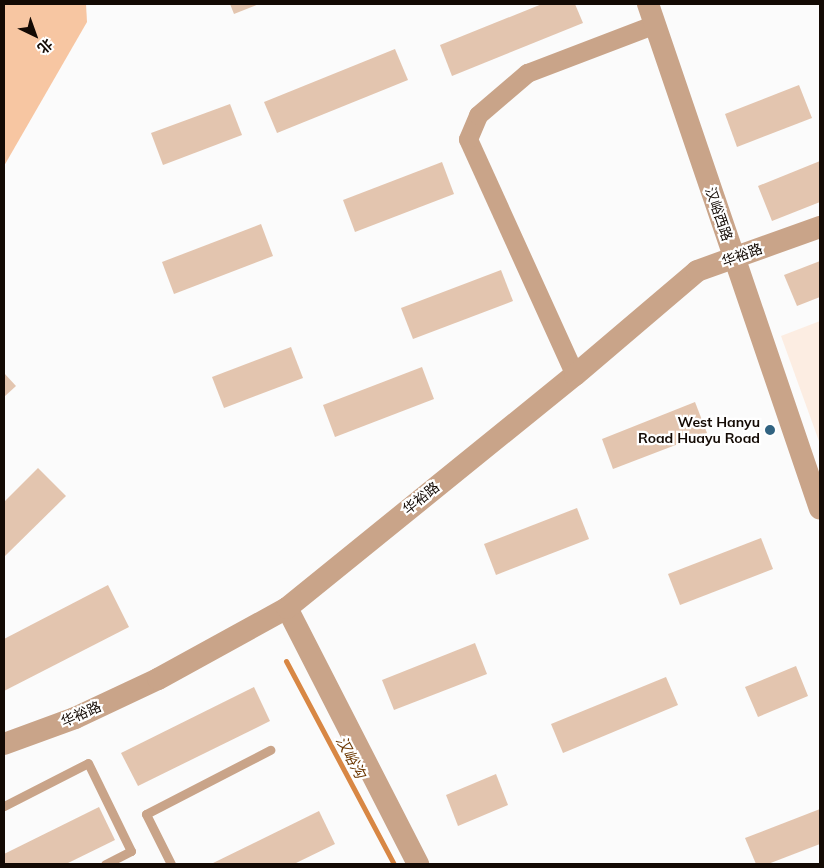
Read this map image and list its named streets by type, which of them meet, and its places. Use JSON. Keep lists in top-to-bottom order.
{
  "streets": {
    "street": ["汉峪西路", "华裕路"]
  },
  "crossings": [
    ["汉峪西路", "华裕路"]
  ],
  "water": ["汉峪沟"],
  "places": ["West Hanyu Road Huayu Road"],
  "north": "bottom right"
}
